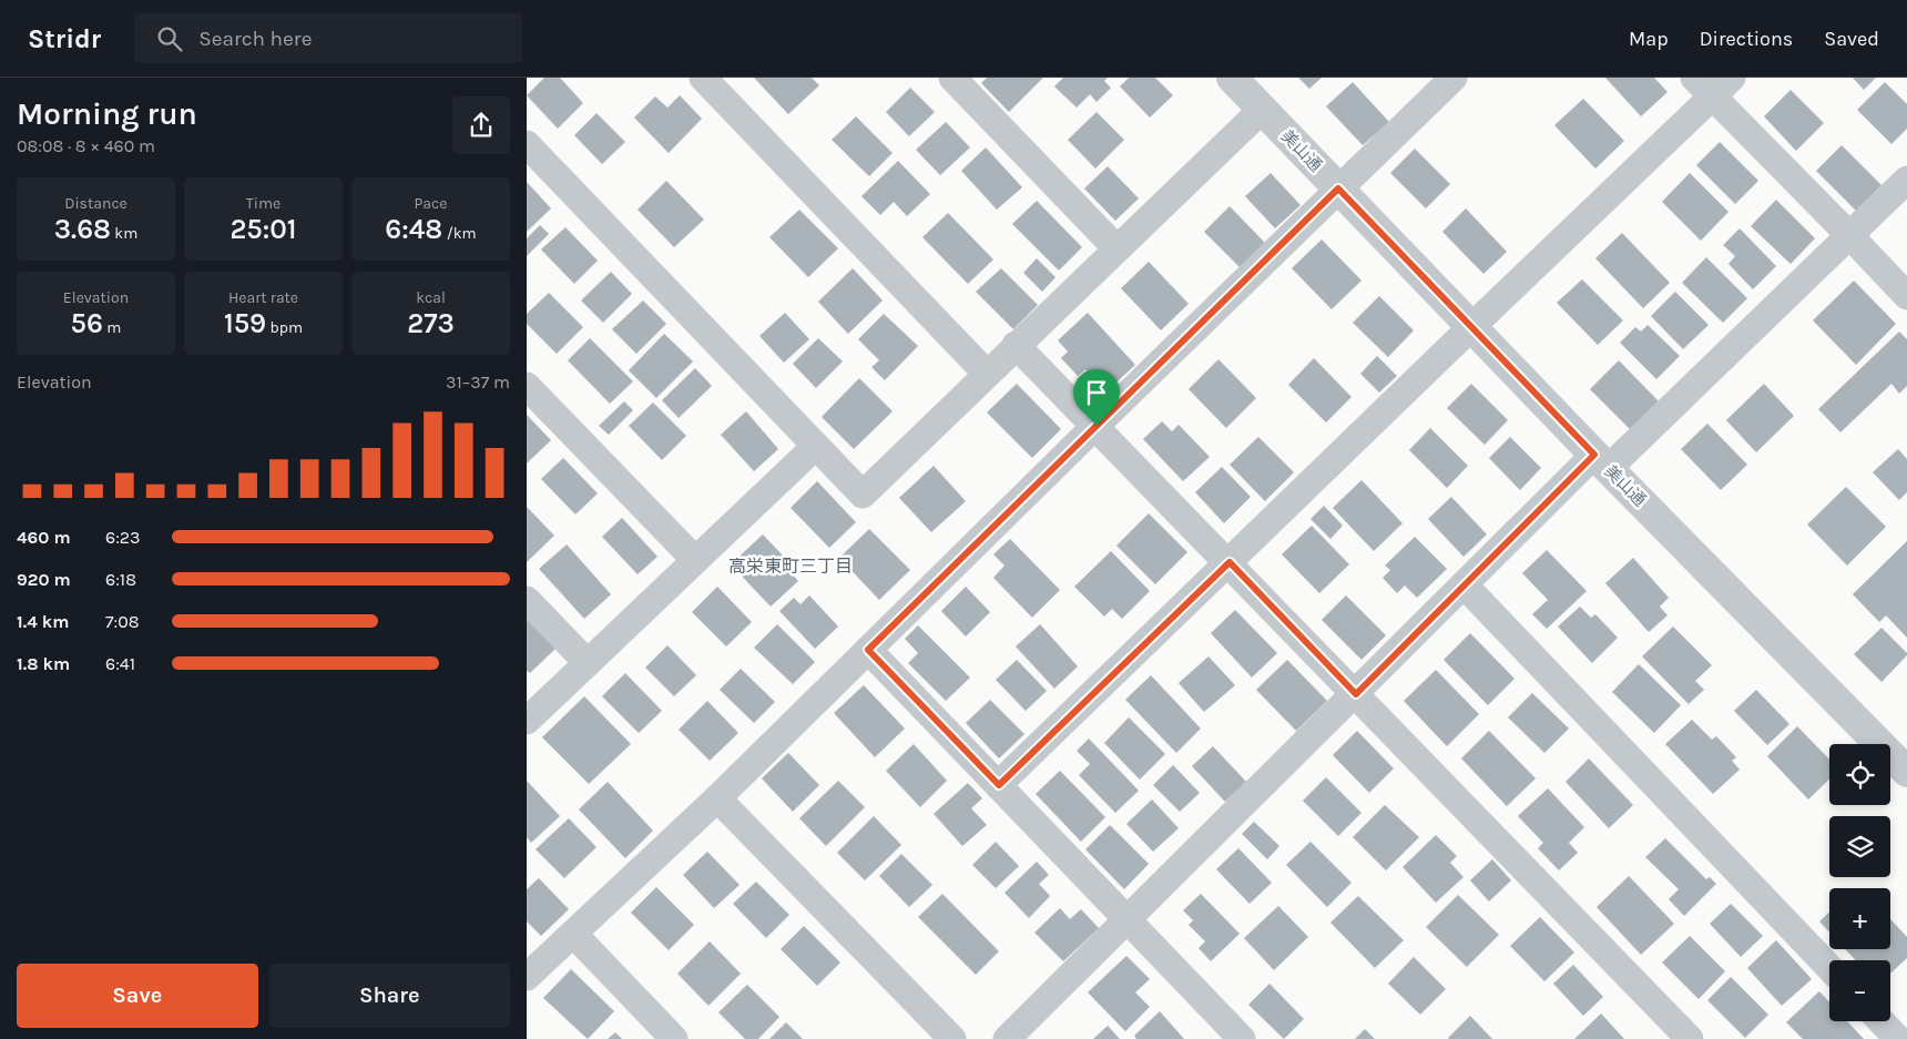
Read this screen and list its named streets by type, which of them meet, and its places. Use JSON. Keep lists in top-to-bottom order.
{
  "streets": {
    "street": ["美山通"]
  },
  "districts": ["高栄東町三丁目"],
  "page": {
    "header": "Stridr",
    "search": "Search here",
    "nav": ["Map", "Directions", "Saved"],
    "heading": ["Morning run", "08:08 · 8 × 460 m"],
    "stats": [
      ["Distance", "3.68 km"],
      ["Time", "25:01"],
      ["Pace", "6:48 /km"],
      ["Elevation", "56 m"],
      ["Heart rate", "159 bpm"],
      ["kcal", "273"]
    ],
    "chart": ["Elevation", "31–37 m"],
    "list": [
      {
        "name": "460 m",
        "note": "6:23"
      },
      {
        "name": "920 m",
        "note": "6:18"
      },
      {
        "name": "1.4 km",
        "note": "7:08"
      },
      {
        "name": "1.8 km",
        "note": "6:41"
      }
    ],
    "map_buttons": ["+", "−"],
    "buttons": ["Save", "Share"]
  }
}
